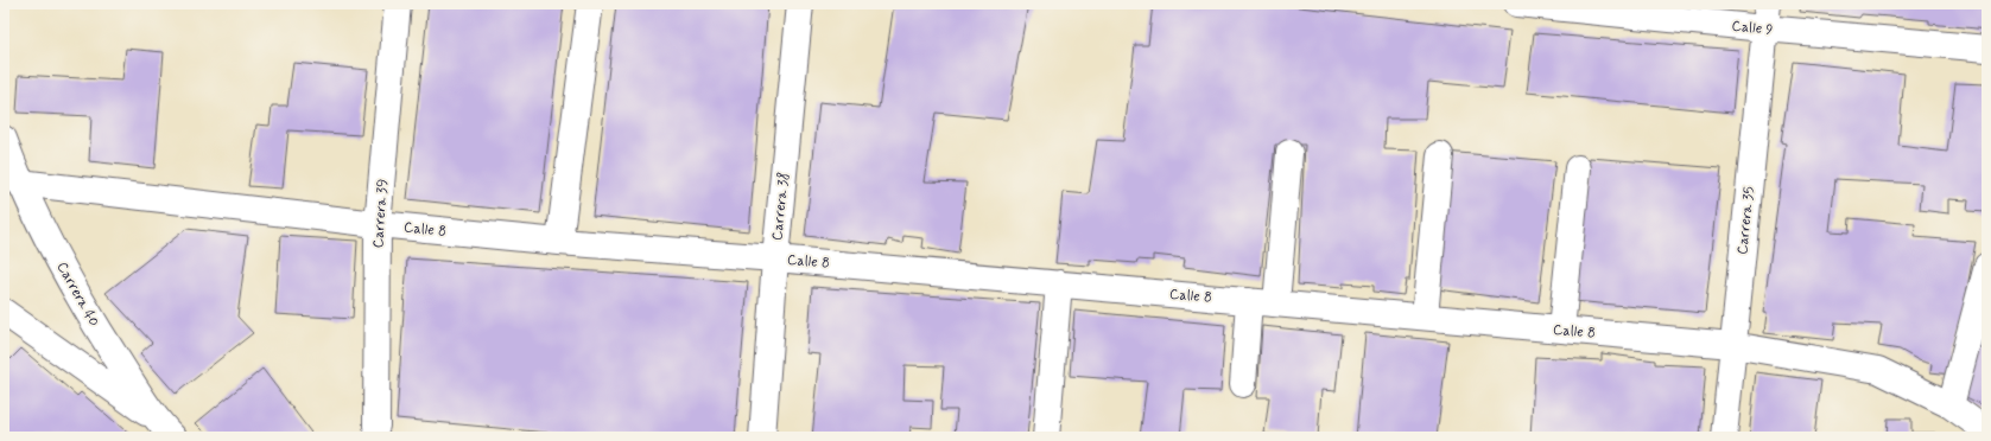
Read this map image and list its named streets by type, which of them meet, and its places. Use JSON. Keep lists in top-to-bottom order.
{
  "streets": {
    "street": [
      "Calle 9",
      "Carrera 38",
      "Carrera 39",
      "Carrera 35",
      "Calle 8",
      "Carrera 40"
    ]
  },
  "crossings": [
    ["Calle 9", "Carrera 35"],
    ["Carrera 38", "Calle 8"],
    ["Carrera 39", "Calle 8"],
    ["Carrera 35", "Calle 8"],
    ["Calle 8", "Carrera 40"]
  ]
}
